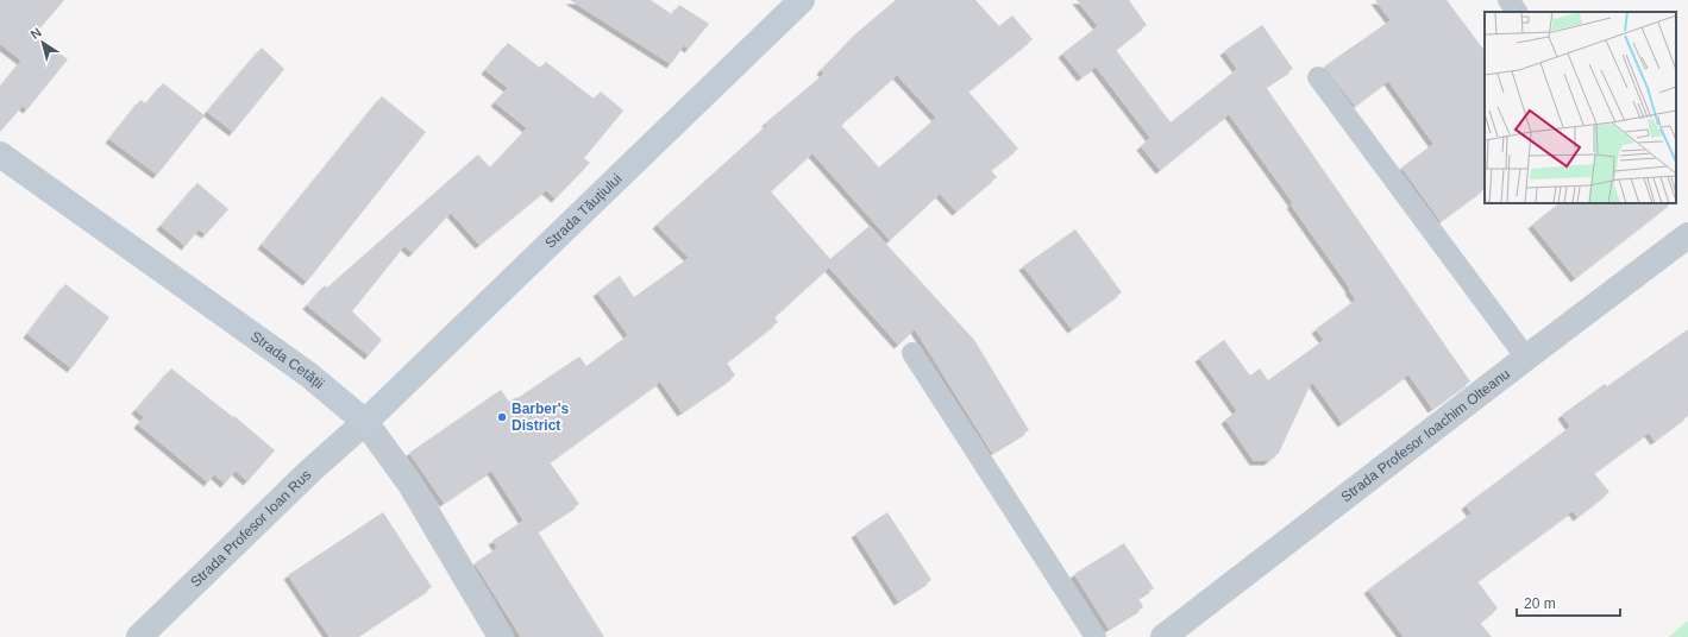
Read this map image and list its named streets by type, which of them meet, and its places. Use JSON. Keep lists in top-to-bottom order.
{
  "streets": {
    "main road": ["Strada Tăuțiului", "Strada Cetății"],
    "street": ["Strada Profesor Ioachim Olteanu", "Strada Profesor Ioan Rus"]
  },
  "crossings": [
    ["Strada Tăuțiului", "Strada Cetății"],
    ["Strada Tăuțiului", "Strada Profesor Ioan Rus"],
    ["Strada Cetății", "Strada Profesor Ioan Rus"]
  ],
  "places": ["Barber's District"],
  "scale_bar": "20 m",
  "north": "top left"
}
